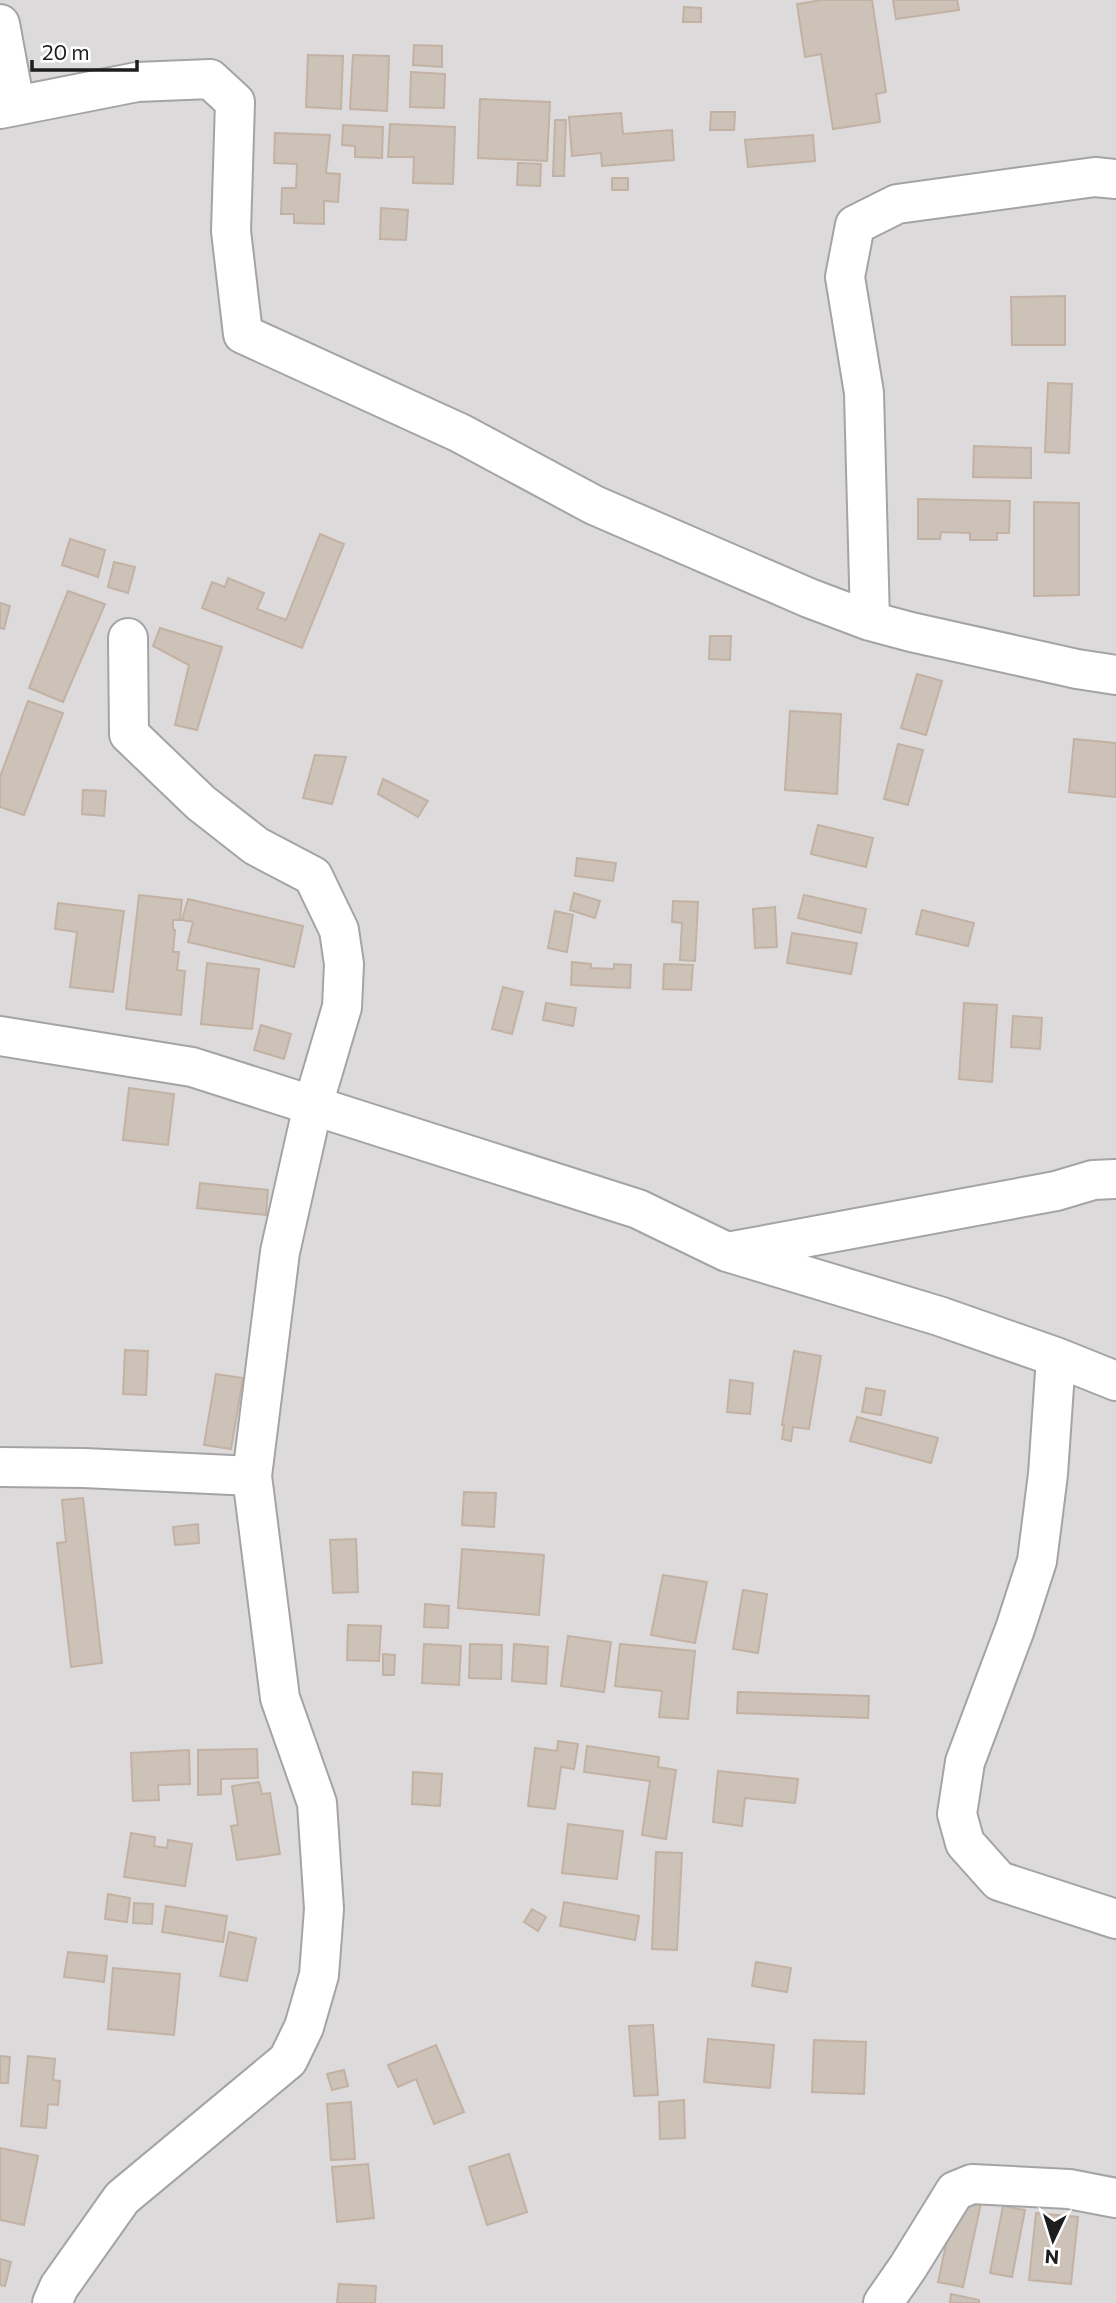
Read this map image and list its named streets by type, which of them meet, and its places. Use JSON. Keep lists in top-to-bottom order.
{
  "scale_bar": "20 m",
  "north": "bottom"
}
